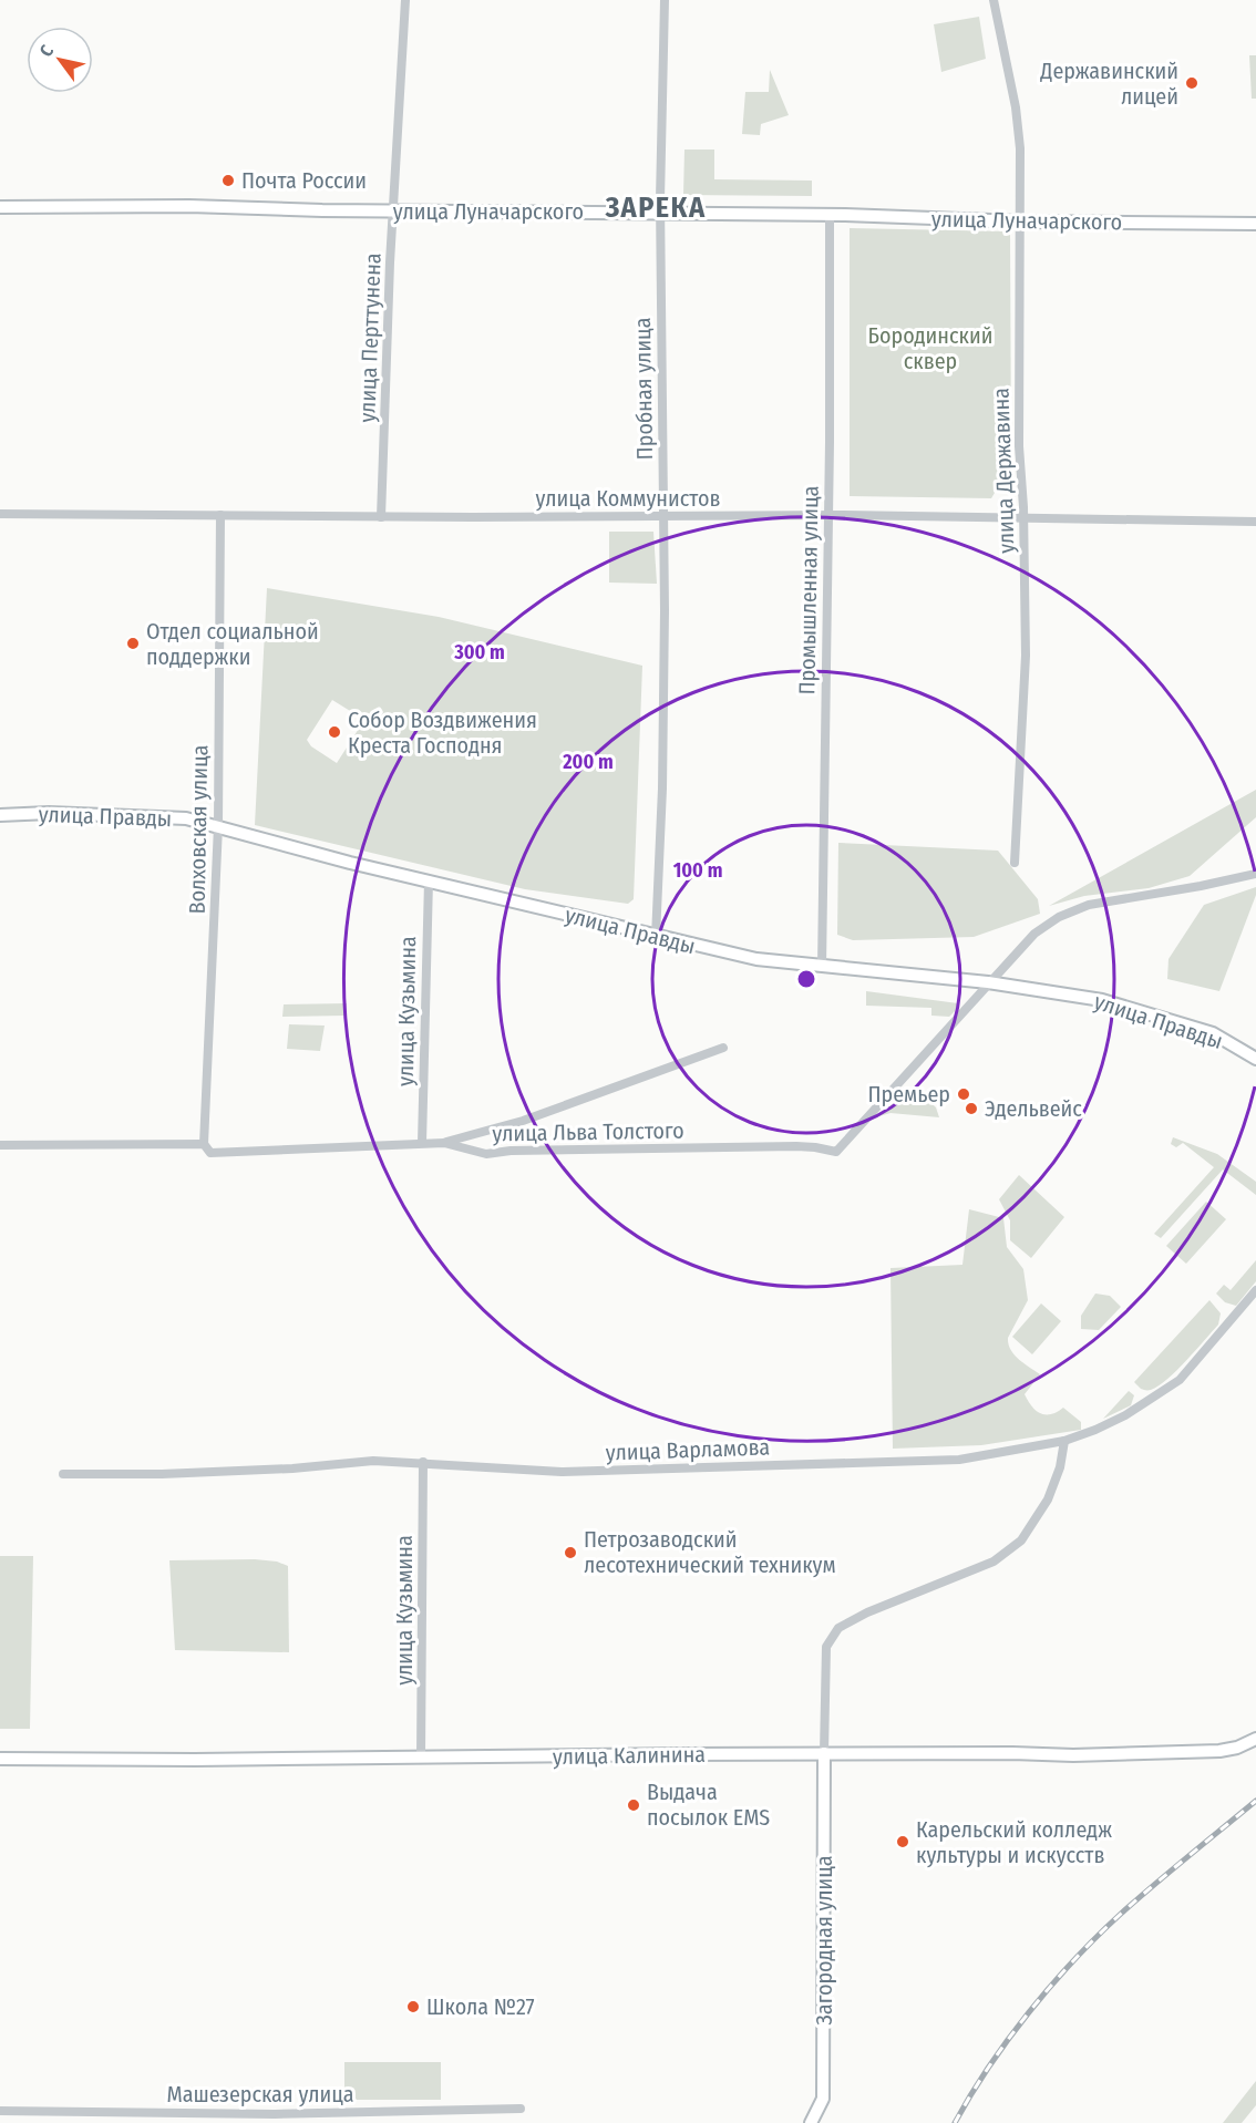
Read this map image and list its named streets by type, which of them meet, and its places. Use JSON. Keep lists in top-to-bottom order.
{
  "streets": {
    "main road": [
      "улица Луначарского",
      "улица Правды",
      "улица Калинина",
      "Загородная улица"
    ],
    "street": [
      "улица Перттунена",
      "Пробная улица",
      "улица Державина",
      "улица Коммунистов",
      "Промышленная улица",
      "Волховская улица",
      "улица Кузьмина",
      "улица Льва Толстого",
      "улица Варламова",
      "Машезерская улица"
    ]
  },
  "crossings": [
    ["улица Луначарского", "улица Перттунена"],
    ["улица Луначарского", "Пробная улица"],
    ["улица Луначарского", "улица Державина"],
    ["улица Луначарского", "Промышленная улица"],
    ["улица Перттунена", "улица Коммунистов"],
    ["Пробная улица", "улица Коммунистов"],
    ["Пробная улица", "улица Правды"],
    ["улица Державина", "улица Коммунистов"],
    ["улица Коммунистов", "Промышленная улица"],
    ["улица Коммунистов", "Волховская улица"],
    ["Промышленная улица", "улица Правды"],
    ["улица Правды", "Волховская улица"],
    ["улица Правды", "улица Кузьмина"],
    ["улица Правды", "улица Льва Толстого"],
    ["Волховская улица", "улица Льва Толстого"],
    ["улица Кузьмина", "улица Льва Толстого"],
    ["улица Кузьмина", "улица Варламова"],
    ["улица Кузьмина", "улица Калинина"],
    ["улица Калинина", "Загородная улица"]
  ],
  "districts": ["ЗАРЕКА"],
  "parks": ["Бородинский сквер"],
  "places": [
    "Державинский лицей",
    "Почта России",
    "Отдел социальной поддержки",
    "Собор Воздвижения Креста Господня",
    "Премьер",
    "Эдельвейс",
    "Петрозаводский лесотехнический техникум",
    "Выдача посылок EMS",
    "Карельский колледж культуры и искусств",
    "Школа №27"
  ],
  "north": "top left",
  "rings": ["300 m", "200 m", "100 m"]
}
